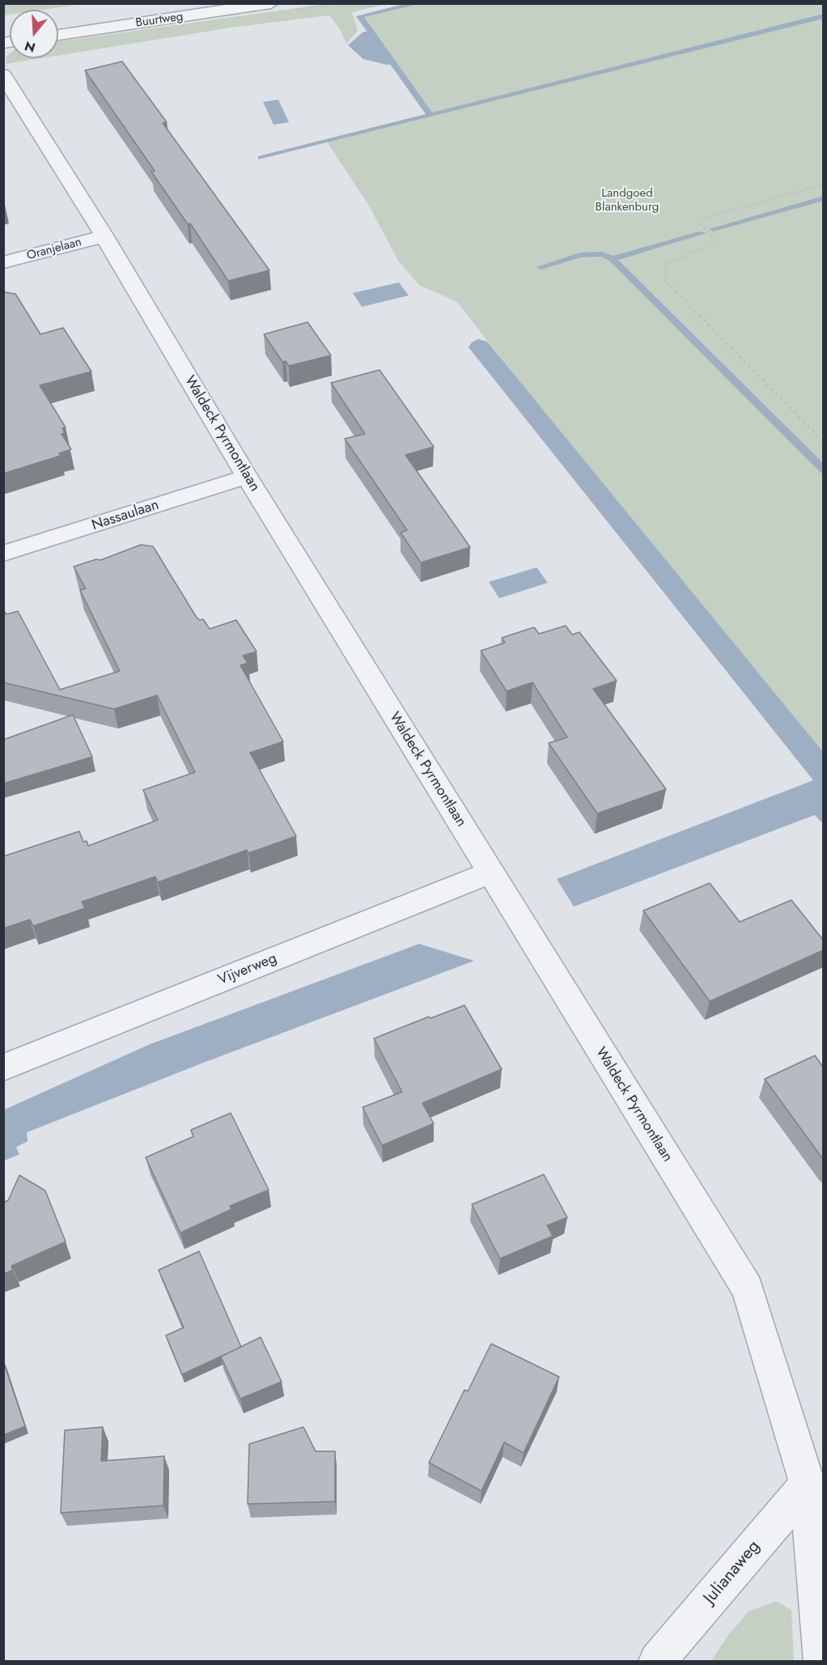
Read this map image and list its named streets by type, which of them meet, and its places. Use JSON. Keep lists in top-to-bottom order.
{
  "streets": {
    "street": [
      "Buurtweg",
      "Oranjelaan",
      "Waldeck Pyrmontlaan",
      "Nassaulaan",
      "Vijverweg",
      "Julianaweg"
    ]
  },
  "crossings": [
    ["Oranjelaan", "Waldeck Pyrmontlaan"],
    ["Waldeck Pyrmontlaan", "Nassaulaan"],
    ["Waldeck Pyrmontlaan", "Vijverweg"],
    ["Waldeck Pyrmontlaan", "Julianaweg"]
  ],
  "parks": ["Landgoed Blankenburg"],
  "north": "bottom"
}
